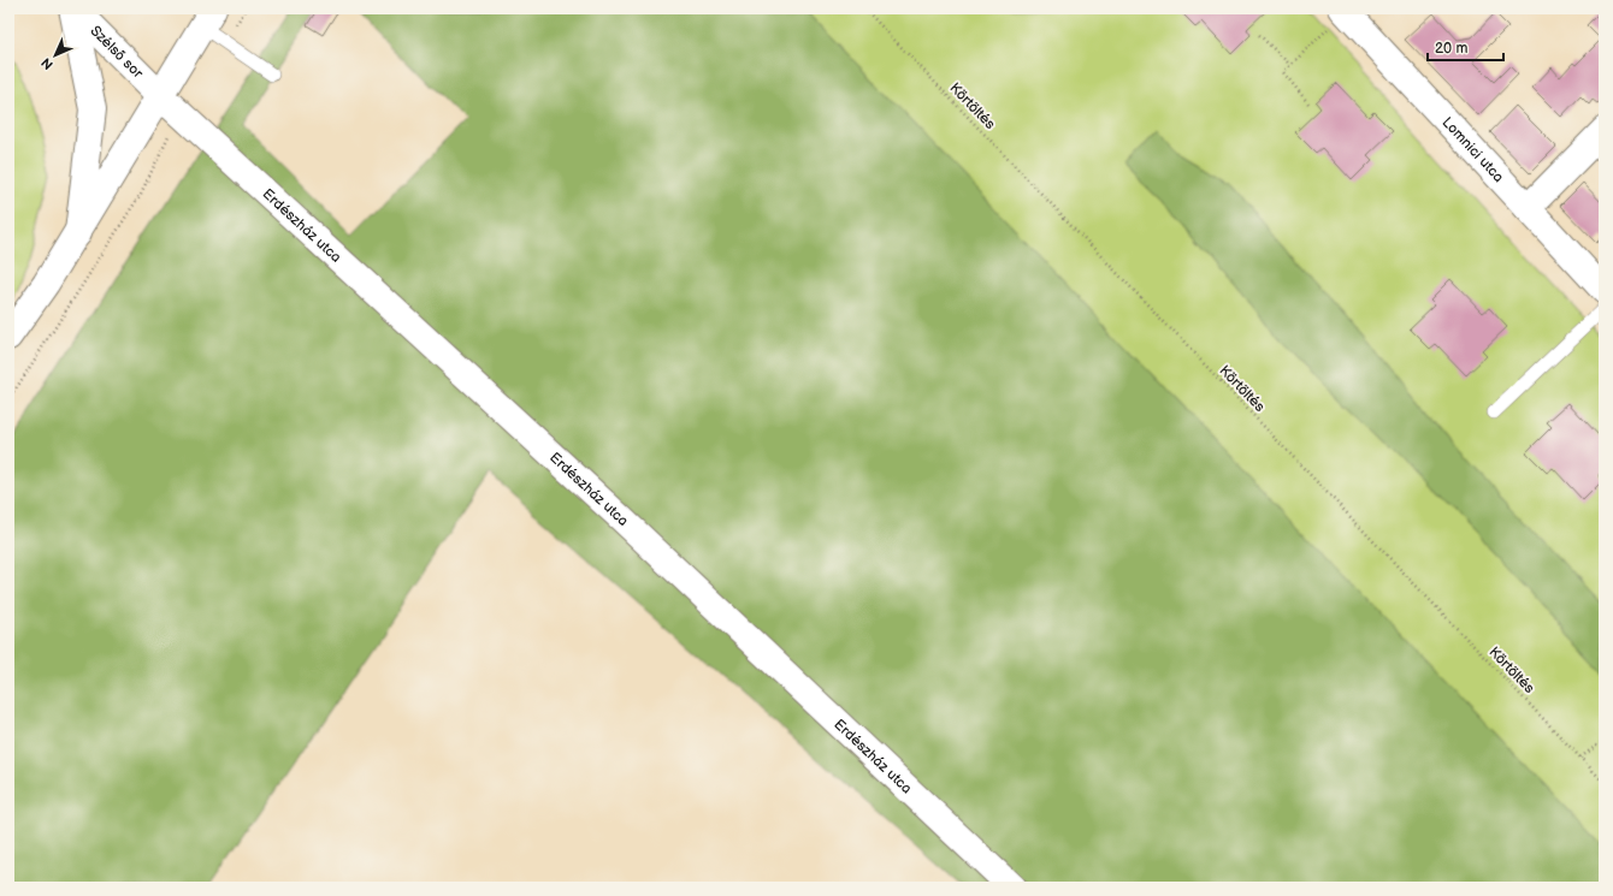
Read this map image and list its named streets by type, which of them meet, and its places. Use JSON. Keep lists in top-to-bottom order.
{
  "streets": {
    "street": ["Szélső sor", "Lomnici utca", "Erdészház utca"],
    "path": ["Körtöltés"]
  },
  "crossings": [
    ["Szélső sor", "Erdészház utca"]
  ],
  "scale_bar": "20 m",
  "north": "bottom left"
}
